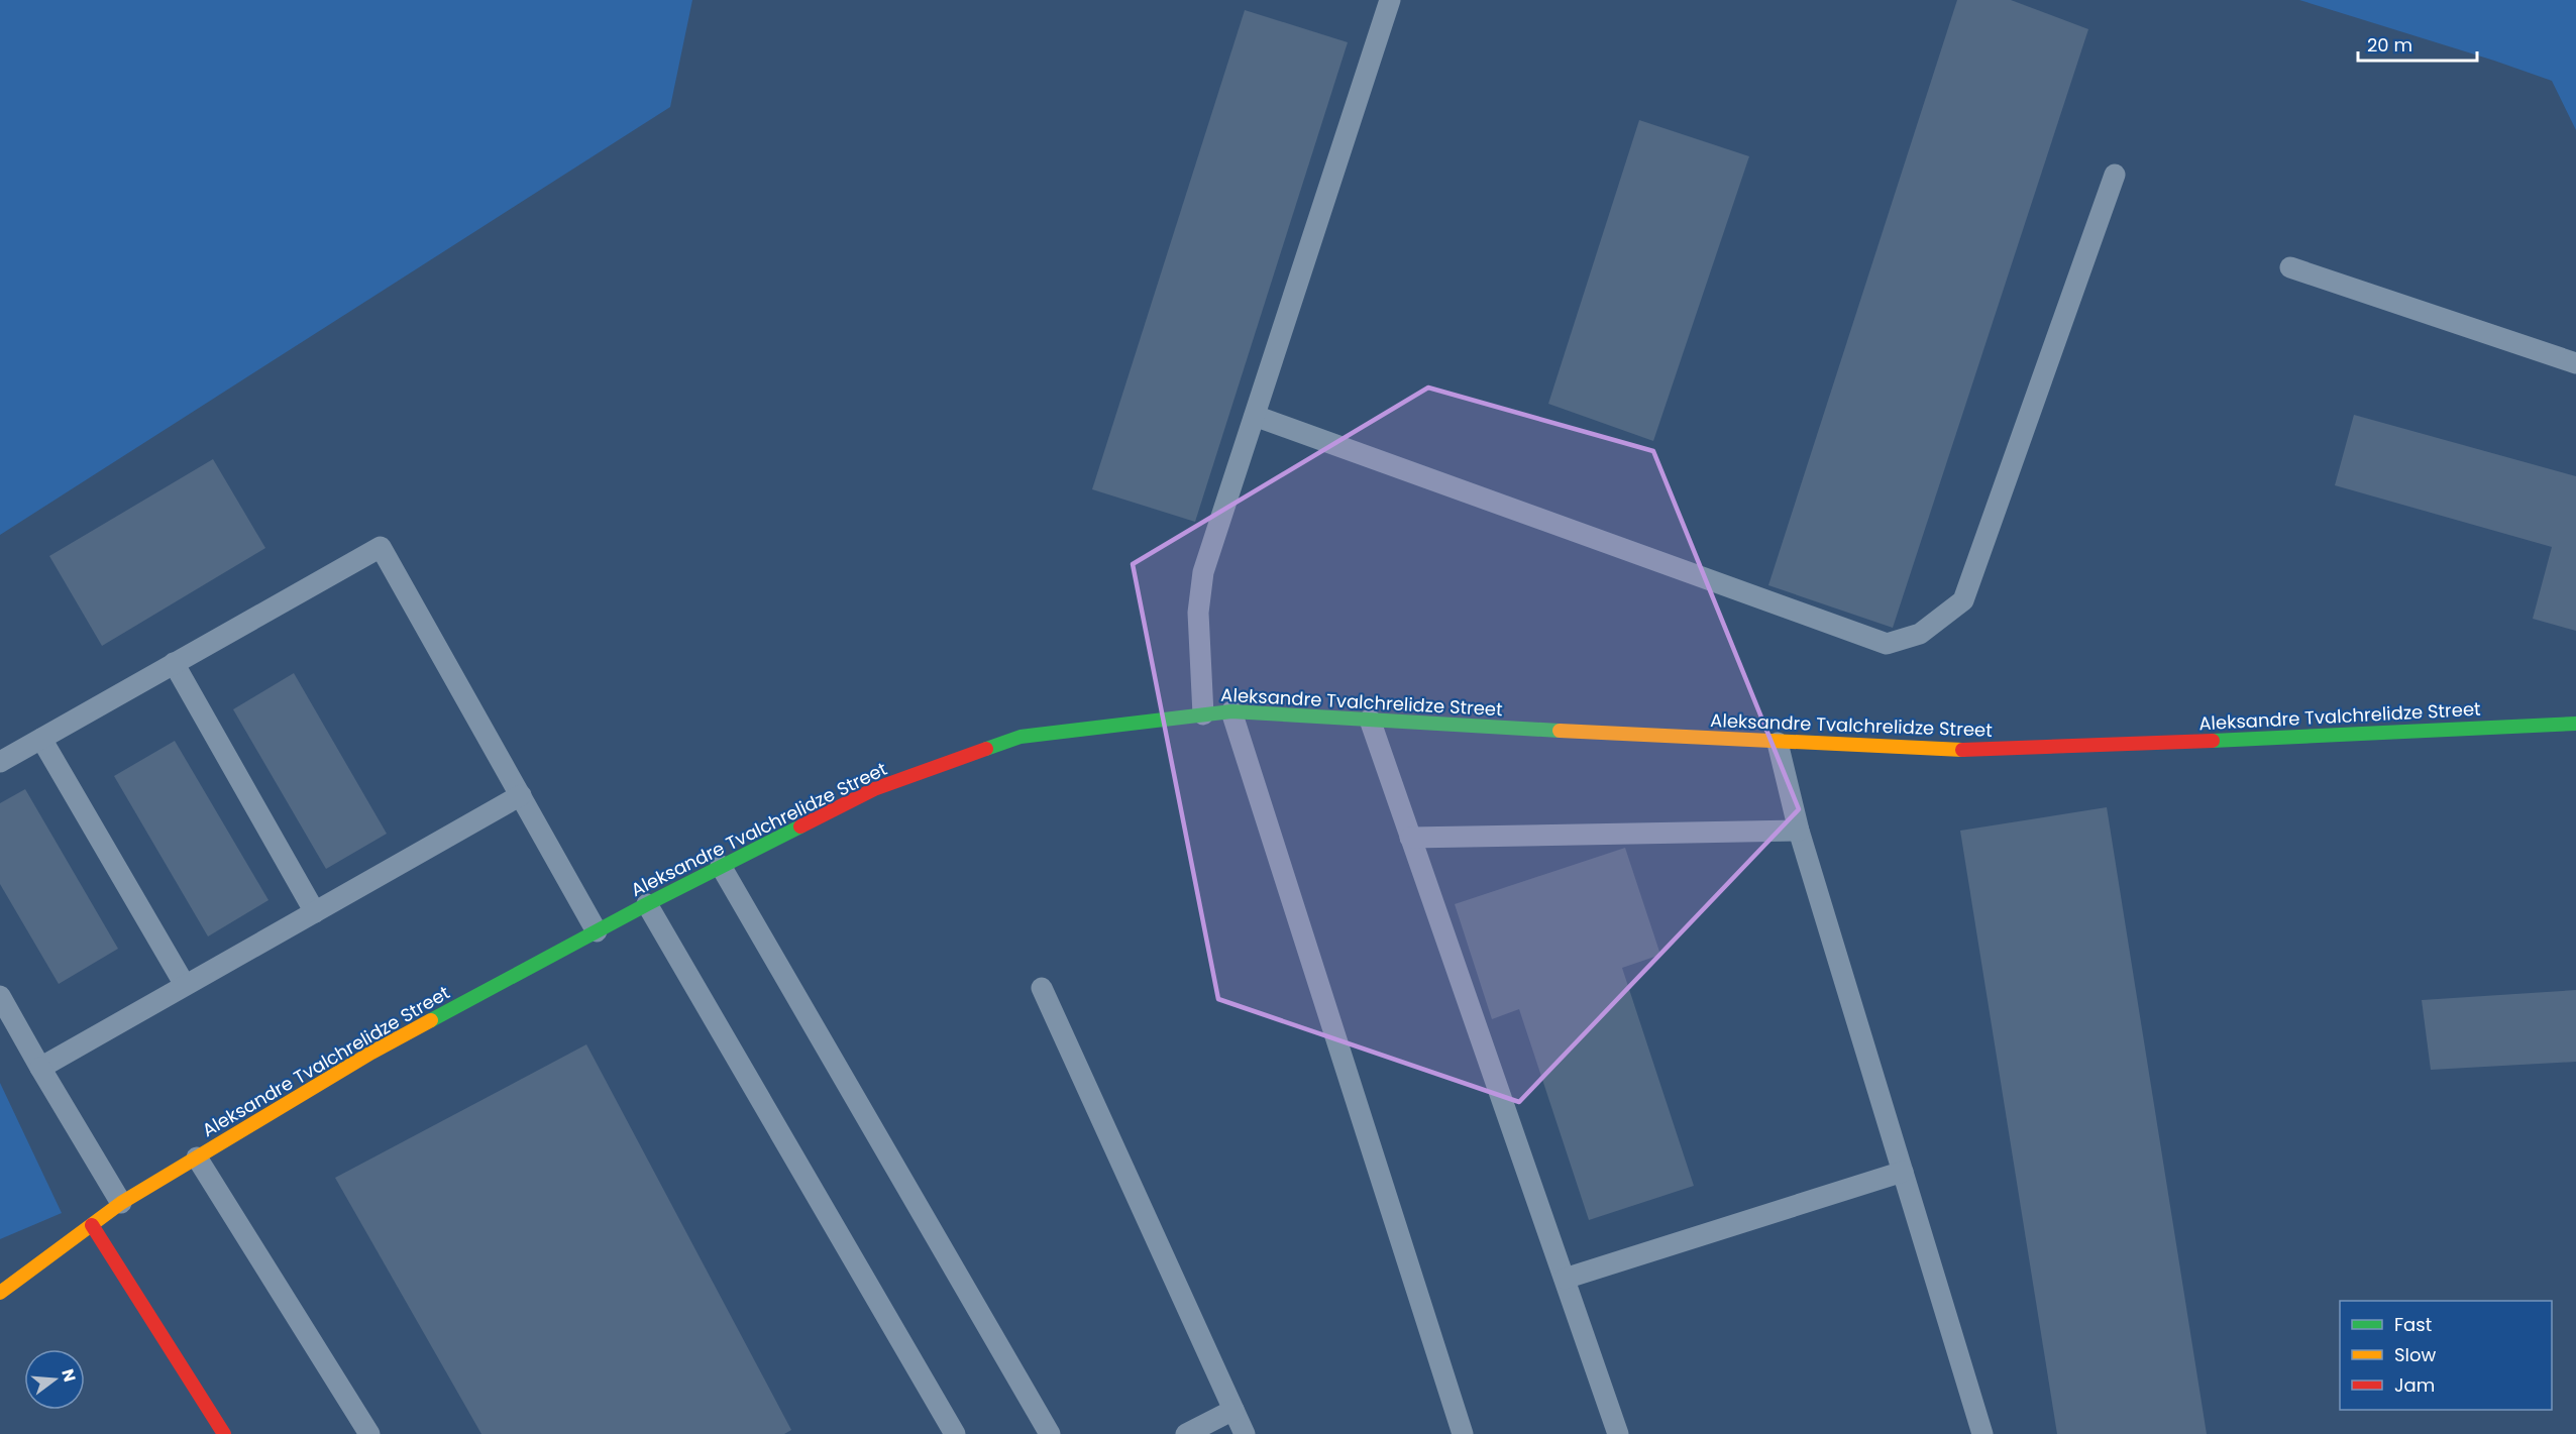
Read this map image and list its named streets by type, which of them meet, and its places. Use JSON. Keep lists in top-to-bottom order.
{
  "streets": {
    "street": ["Aleksandre Tvalchrelidze Street"]
  },
  "legend": ["Fast", "Slow", "Jam"],
  "scale_bar": "20 m",
  "north": "right"
}
